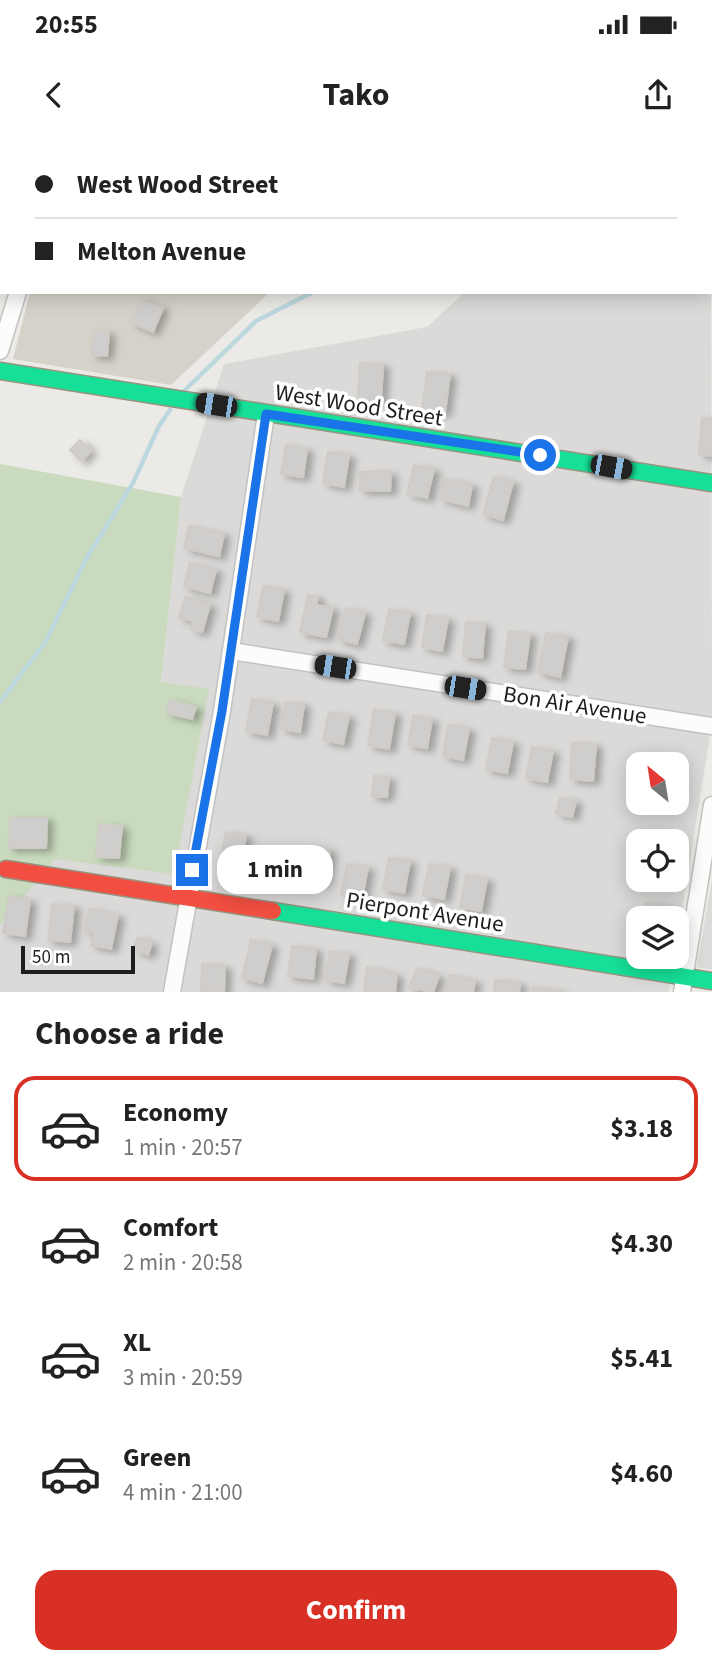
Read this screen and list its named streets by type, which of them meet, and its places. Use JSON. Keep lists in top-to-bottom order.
{
  "streets": {
    "street": ["West Wood Street", "Bon Air Avenue", "Pierpont Avenue"]
  },
  "scale_bar": "50 m",
  "north": "top left",
  "page": {
    "status": "20:55",
    "header": "Tako",
    "banner": ["West Wood Street", "Melton Avenue"],
    "bubble": "1 min",
    "scale": "50 m",
    "heading": "Choose a ride",
    "list": [
      {
        "name": "Economy",
        "note": "1 min · 20:57",
        "value": "$3.18"
      },
      {
        "name": "Comfort",
        "note": "2 min · 20:58",
        "value": "$4.30"
      },
      {
        "name": "XL",
        "note": "3 min · 20:59",
        "value": "$5.41"
      },
      {
        "name": "Green",
        "note": "4 min · 21:00",
        "value": "$4.60"
      }
    ],
    "buttons": "Confirm"
  }
}
